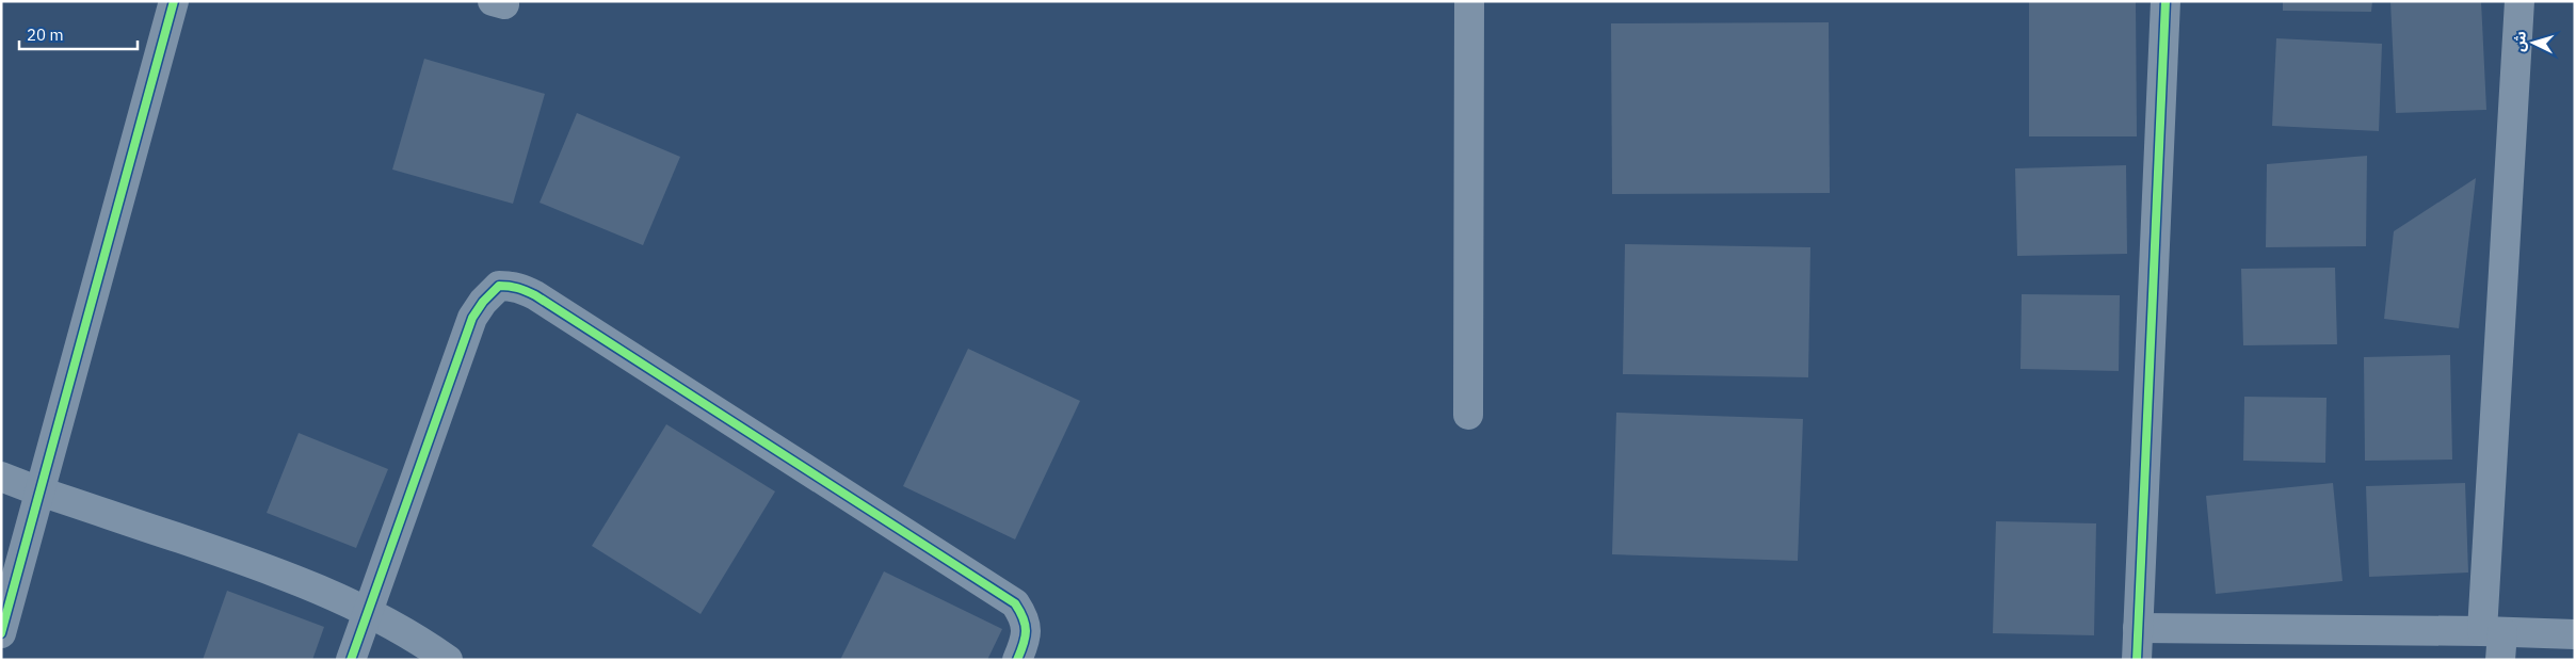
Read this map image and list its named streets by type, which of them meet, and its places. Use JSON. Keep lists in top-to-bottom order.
{
  "scale_bar": "20 m",
  "north": "left"
}
